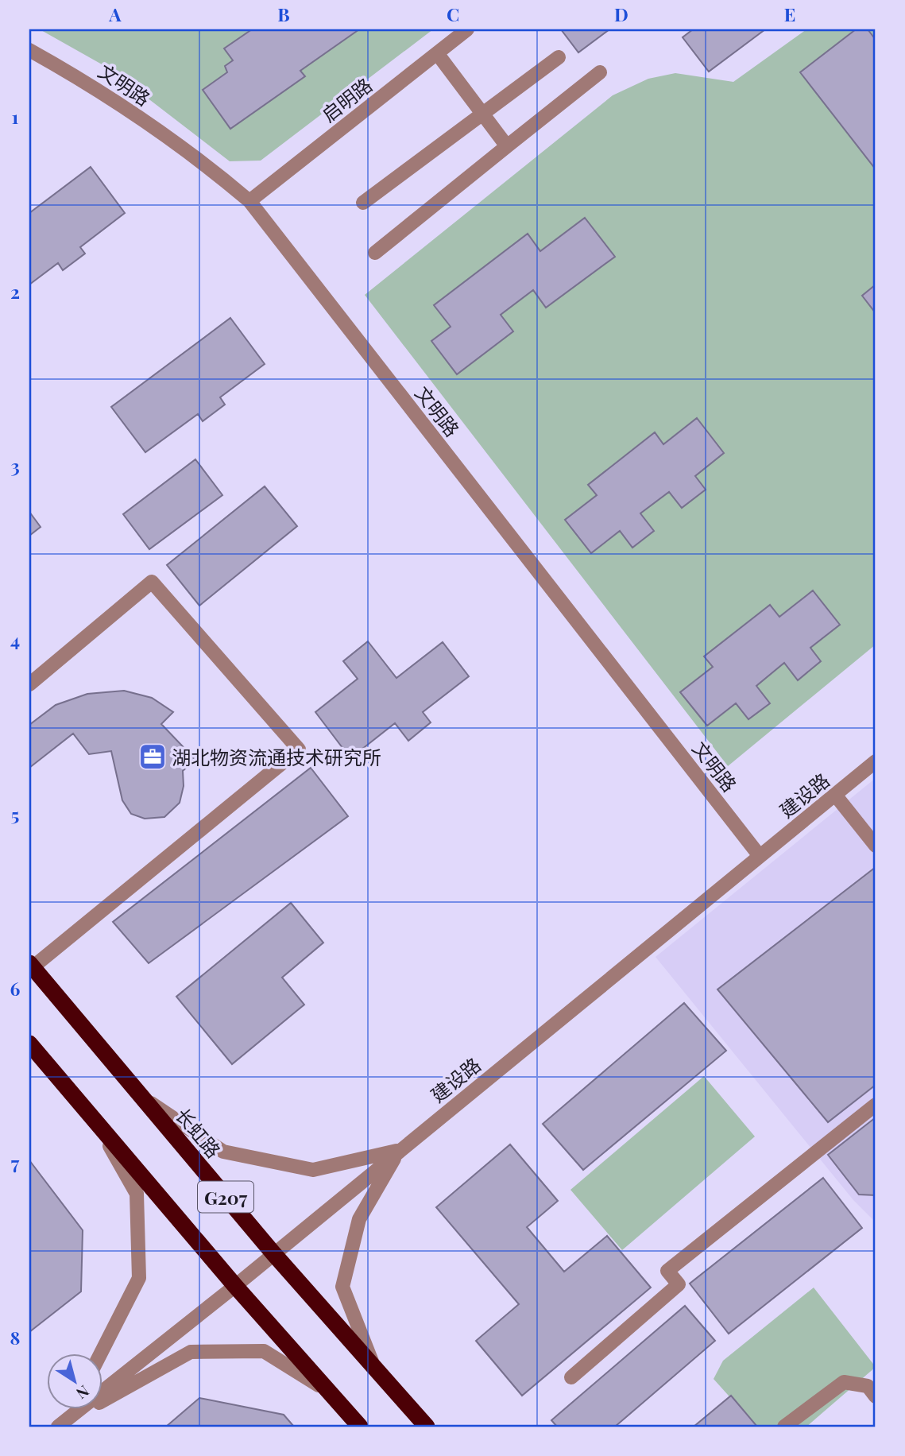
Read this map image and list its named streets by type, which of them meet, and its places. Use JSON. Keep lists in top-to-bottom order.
{
  "streets": {
    "highway": ["长虹路", "G207"],
    "street": ["文明路", "启明路", "建设路"]
  },
  "crossings": [
    ["文明路", "启明路"],
    ["文明路", "建设路"],
    ["建设路", "长虹路"],
    ["建设路", "G207"]
  ],
  "places": {
    "office": ["湖北物资流通技术研究所"]
  },
  "north": "bottom right",
  "grid": {
    "columns": [
      "A",
      "B",
      "C",
      "D",
      "E"
    ],
    "rows": [
      "1",
      "2",
      "3",
      "4",
      "5",
      "6",
      "7",
      "8"
    ]
  }
}
